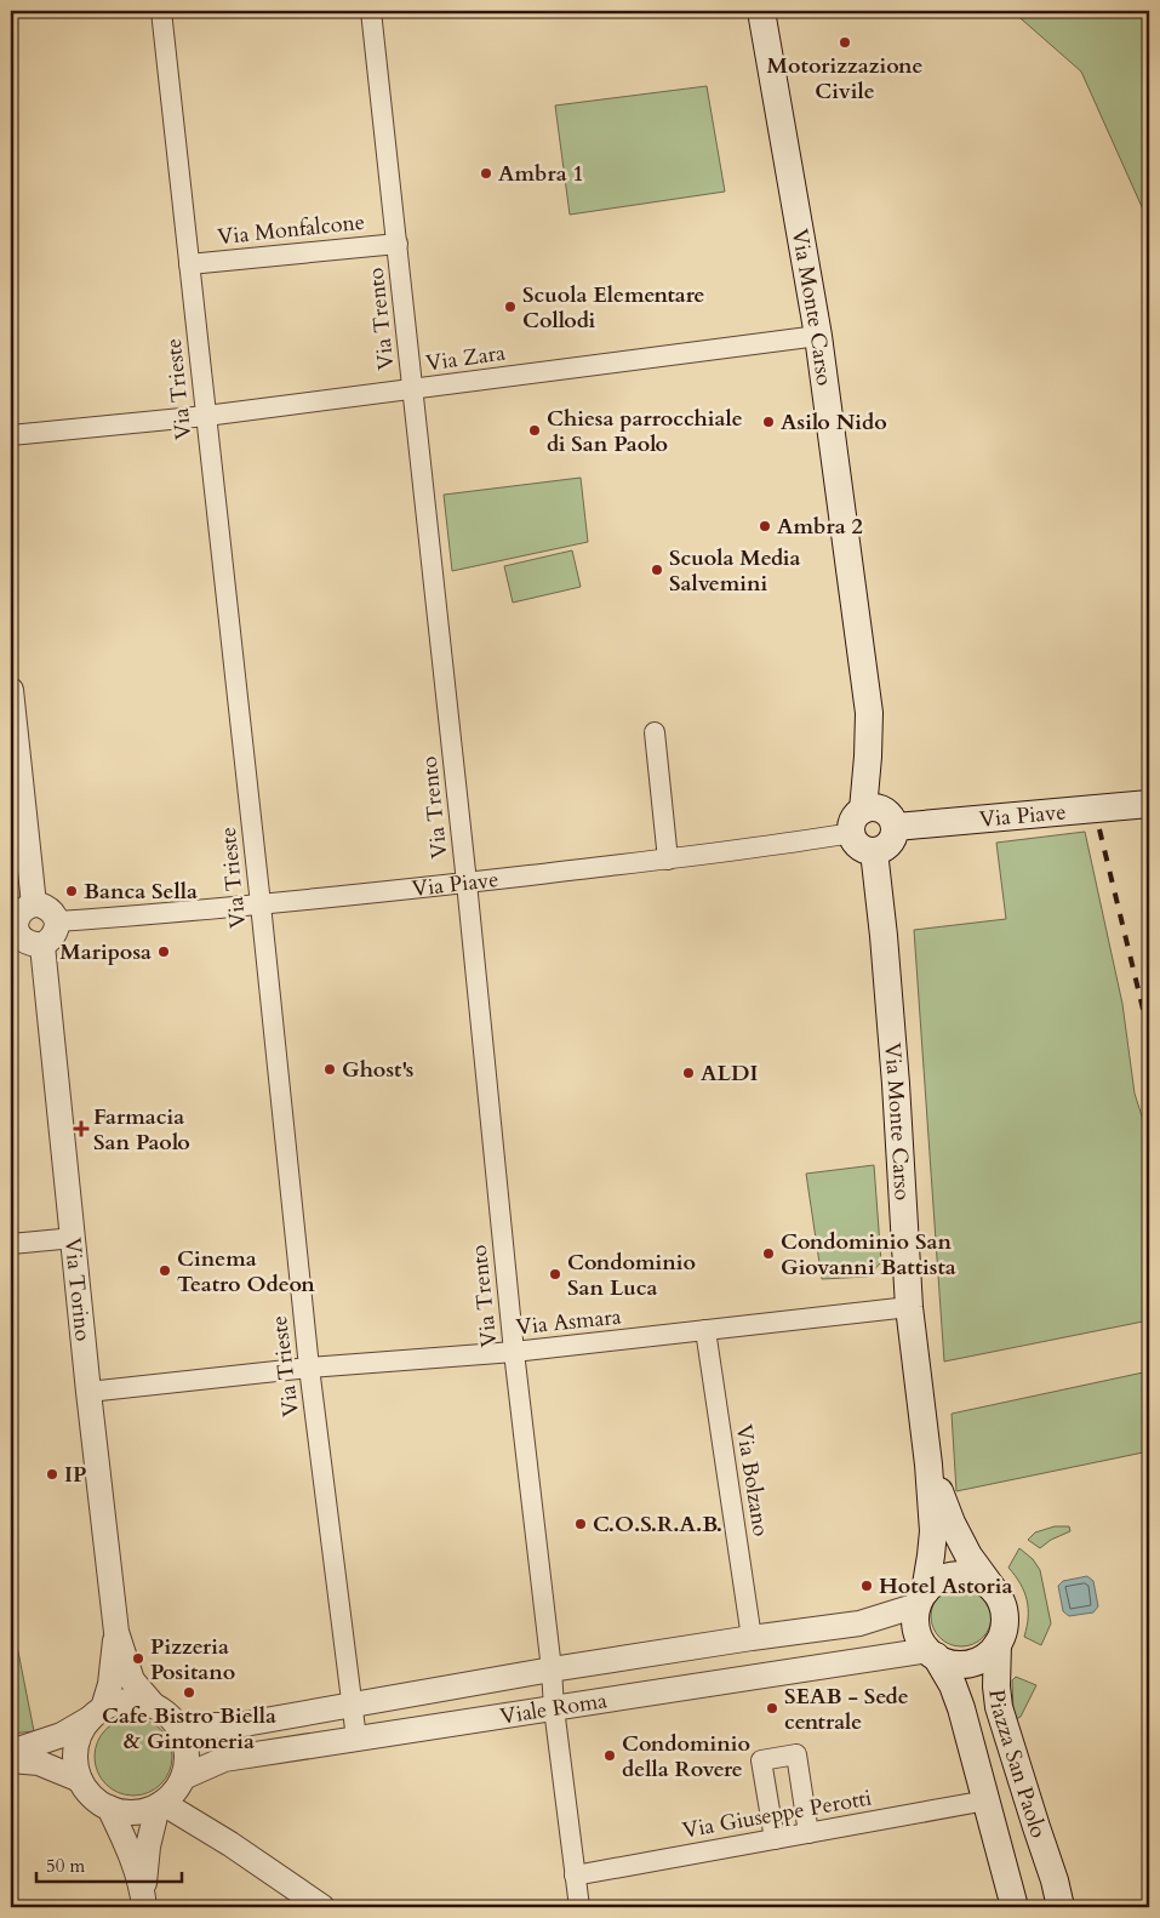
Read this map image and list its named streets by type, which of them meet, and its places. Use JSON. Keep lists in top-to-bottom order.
{
  "streets": {
    "main road": ["Via Monte Carso", "Via Piave", "Piazza San Paolo"],
    "street": [
      "Via Monfalcone",
      "Via Trento",
      "Via Zara",
      "Via Trieste",
      "Via Torino",
      "Via Asmara",
      "Via Bolzano",
      "Viale Roma",
      "Via Giuseppe Perotti"
    ]
  },
  "crossings": [
    ["Via Monfalcone", "Via Trento"],
    ["Via Monfalcone", "Via Trieste"],
    ["Via Monte Carso", "Via Zara"],
    ["Via Monte Carso", "Via Piave"],
    ["Via Monte Carso", "Via Asmara"],
    ["Via Monte Carso", "Viale Roma"],
    ["Via Monte Carso", "Piazza San Paolo"],
    ["Via Trento", "Via Zara"],
    ["Via Trento", "Via Piave"],
    ["Via Trento", "Via Asmara"],
    ["Via Trento", "Viale Roma"],
    ["Via Trento", "Via Giuseppe Perotti"],
    ["Via Zara", "Via Trieste"],
    ["Via Trieste", "Via Piave"],
    ["Via Trieste", "Via Asmara"],
    ["Via Trieste", "Viale Roma"],
    ["Via Piave", "Via Torino"],
    ["Via Torino", "Via Asmara"],
    ["Via Torino", "Viale Roma"],
    ["Via Asmara", "Via Bolzano"],
    ["Via Bolzano", "Viale Roma"],
    ["Viale Roma", "Piazza San Paolo"],
    ["Piazza San Paolo", "Via Giuseppe Perotti"]
  ],
  "places": {
    "other": [
      "Motorizzazione Civile",
      "Ambra 1",
      "Scuola Elementare Collodi",
      "Asilo Nido",
      "Chiesa parrocchiale di San Paolo",
      "Ambra 2",
      "Scuola Media Salvemini",
      "Banca Sella",
      "Mariposa",
      "Ghost's",
      "ALDI",
      "Condominio San Giovanni Battista",
      "Cinema Teatro Odeon",
      "Condominio San Luca",
      "IP",
      "C.O.S.R.A.B.",
      "Hotel Astoria",
      "Pizzeria Positano",
      "Cafe Bistro Biella & Gintoneria",
      "SEAB - Sede centrale",
      "Condominio della Rovere"
    ],
    "health": ["Farmacia San Paolo"]
  },
  "scale_bar": "50 m"
}
